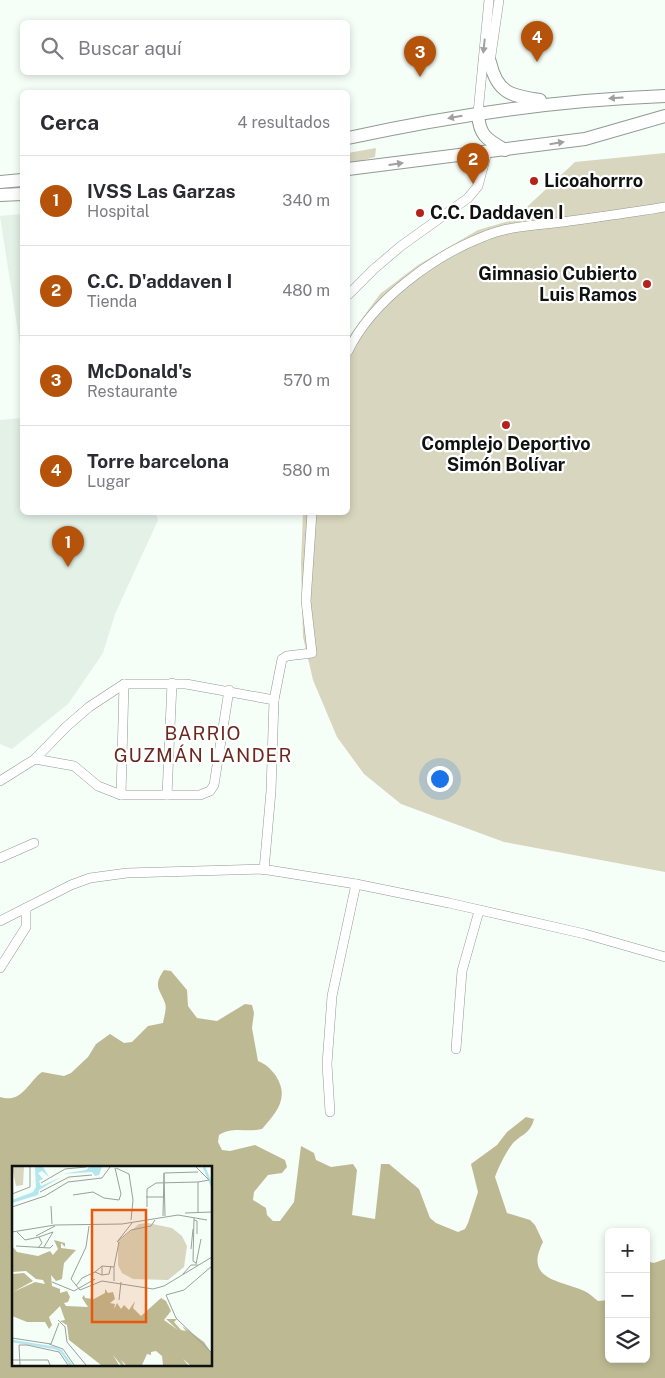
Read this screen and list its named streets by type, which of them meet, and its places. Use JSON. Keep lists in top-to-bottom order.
{
  "districts": ["BARRIO GUZMÁN LANDER"],
  "places": [
    "Licoahorrro",
    "C.C. Daddaven I",
    "Gimnasio Cubierto Luis Ramos",
    "Complejo Deportivo Simón Bolívar"
  ],
  "page": {
    "search": "Buscar aquí",
    "pins": [
      "4",
      "3",
      "2",
      "1"
    ],
    "heading": ["Cerca", "4 resultados"],
    "list": [
      {
        "mark": "1",
        "name": "IVSS Las Garzas",
        "note": "Hospital",
        "value": "340 m"
      },
      {
        "mark": "2",
        "name": "C.C. D'addaven I",
        "note": "Tienda",
        "value": "480 m"
      },
      {
        "mark": "3",
        "name": "McDonald's",
        "note": "Restaurante",
        "value": "570 m"
      },
      {
        "mark": "4",
        "name": "Torre barcelona",
        "note": "Lugar",
        "value": "580 m"
      }
    ],
    "map_buttons": ["+", "−"]
  }
}
